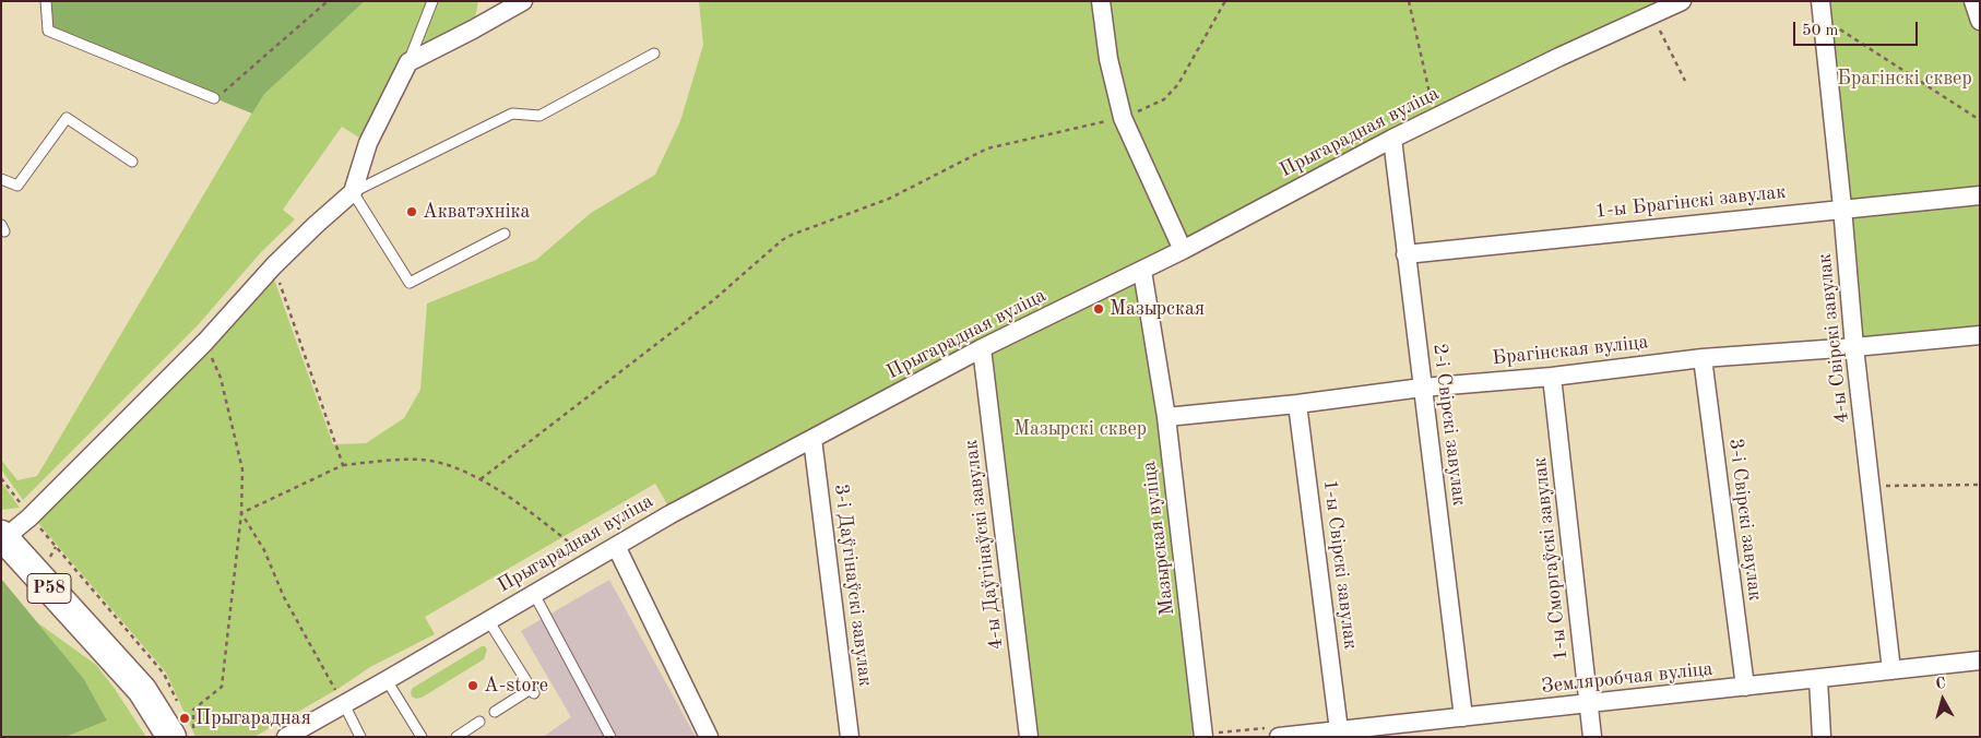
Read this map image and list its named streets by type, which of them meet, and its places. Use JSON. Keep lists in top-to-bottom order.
{
  "streets": {
    "main road": ["Р58"],
    "street": [
      "Прыгарадная вуліца",
      "1-ы Брагінскі завулак",
      "4-ы Свірскі завулак",
      "Брагінская вуліца",
      "2-і Свірскі завулак",
      "3-і Свірскі завулак",
      "Мазырская вуліца",
      "4-ы Даўгінаўскі завулак",
      "1-ы Сморгаўскі завулак",
      "1-ы Свірскі завулак",
      "3-і Даўгінаўскі завулак",
      "Земляробчая вуліца"
    ]
  },
  "crossings": [
    ["Прыгарадная вуліца", "2-і Свірскі завулак"],
    ["Прыгарадная вуліца", "Мазырская вуліца"],
    ["Прыгарадная вуліца", "4-ы Даўгінаўскі завулак"],
    ["Прыгарадная вуліца", "3-і Даўгінаўскі завулак"],
    ["1-ы Брагінскі завулак", "4-ы Свірскі завулак"],
    ["1-ы Брагінскі завулак", "2-і Свірскі завулак"],
    ["4-ы Свірскі завулак", "Брагінская вуліца"],
    ["4-ы Свірскі завулак", "Земляробчая вуліца"],
    ["Брагінская вуліца", "2-і Свірскі завулак"],
    ["Брагінская вуліца", "3-і Свірскі завулак"],
    ["Брагінская вуліца", "Мазырская вуліца"],
    ["Брагінская вуліца", "1-ы Сморгаўскі завулак"],
    ["Брагінская вуліца", "1-ы Свірскі завулак"],
    ["2-і Свірскі завулак", "Земляробчая вуліца"],
    ["3-і Свірскі завулак", "Земляробчая вуліца"],
    ["1-ы Сморгаўскі завулак", "Земляробчая вуліца"],
    ["1-ы Свірскі завулак", "Земляробчая вуліца"]
  ],
  "parks": ["Брагінскі сквер", "Мазырскі сквер"],
  "places": [
    "Акватэхніка",
    "Мазырская",
    "А-store",
    "Прыгарадная"
  ],
  "scale_bar": "50 m",
  "north": "top"
}
